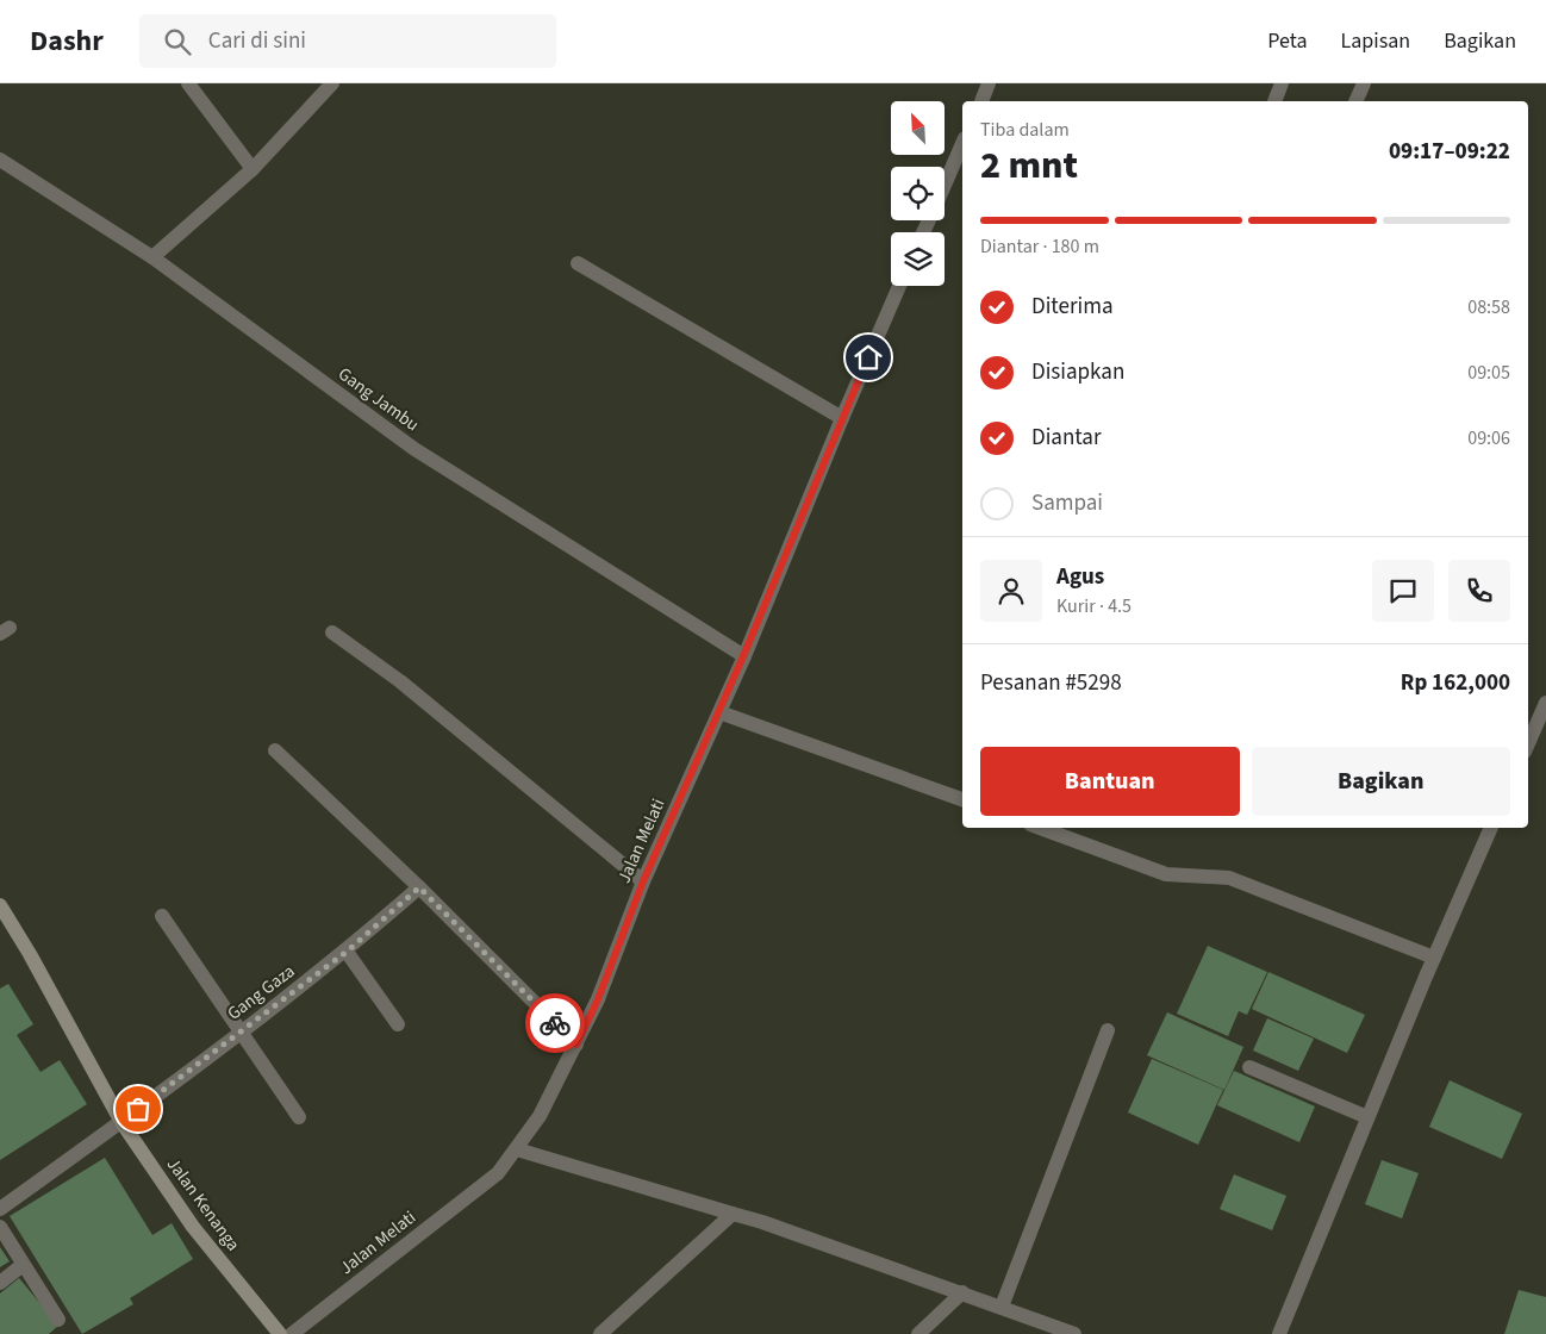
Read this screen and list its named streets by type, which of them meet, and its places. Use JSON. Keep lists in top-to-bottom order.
{
  "streets": {
    "street": [
      "Gang Jambu",
      "Jalan Melati",
      "Gang Gaza",
      "Jalan Kenanga"
    ]
  },
  "crossings": [
    ["Gang Jambu", "Jalan Melati"],
    ["Gang Gaza", "Jalan Kenanga"]
  ],
  "north": "top left",
  "page": {
    "header": "Dashr",
    "search": "Cari di sini",
    "nav": ["Peta", "Lapisan", "Bagikan"],
    "heading": ["2 mnt", "Tiba dalam", "09:17–09:22"],
    "panel": [
      "Agus",
      "Kurir · 4.5",
      "Pesanan #5298",
      "Rp 162,000"
    ],
    "bar": "Diantar · 180 m",
    "list": [
      ["Diterima", "08:58"],
      ["Disiapkan", "09:05"],
      ["Diantar", "09:06"],
      "Sampai"
    ],
    "buttons": ["Bantuan", "Bagikan"]
  }
}
